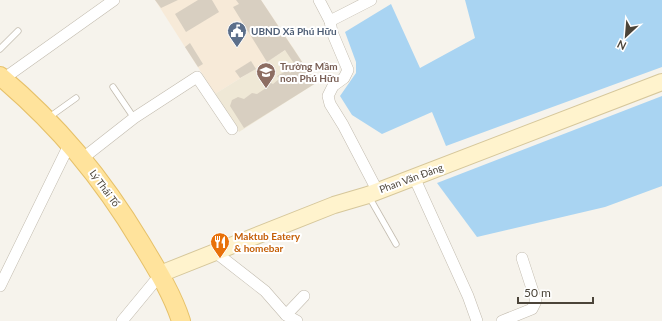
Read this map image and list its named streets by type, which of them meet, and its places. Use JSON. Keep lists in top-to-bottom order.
{
  "streets": {
    "main road": ["Lý Thái Tổ"],
    "street": ["Phan Văn Đáng"]
  },
  "crossings": [
    ["Phan Văn Đáng", "Lý Thái Tổ"]
  ],
  "places": {
    "public building": ["UBND Xã Phú Hữu"],
    "school or university": ["Trường Mầm non Phú Hữu"],
    "restaurant": ["Maktub Eatery & homebar"]
  },
  "scale_bar": "50 m",
  "north": "bottom left"
}
